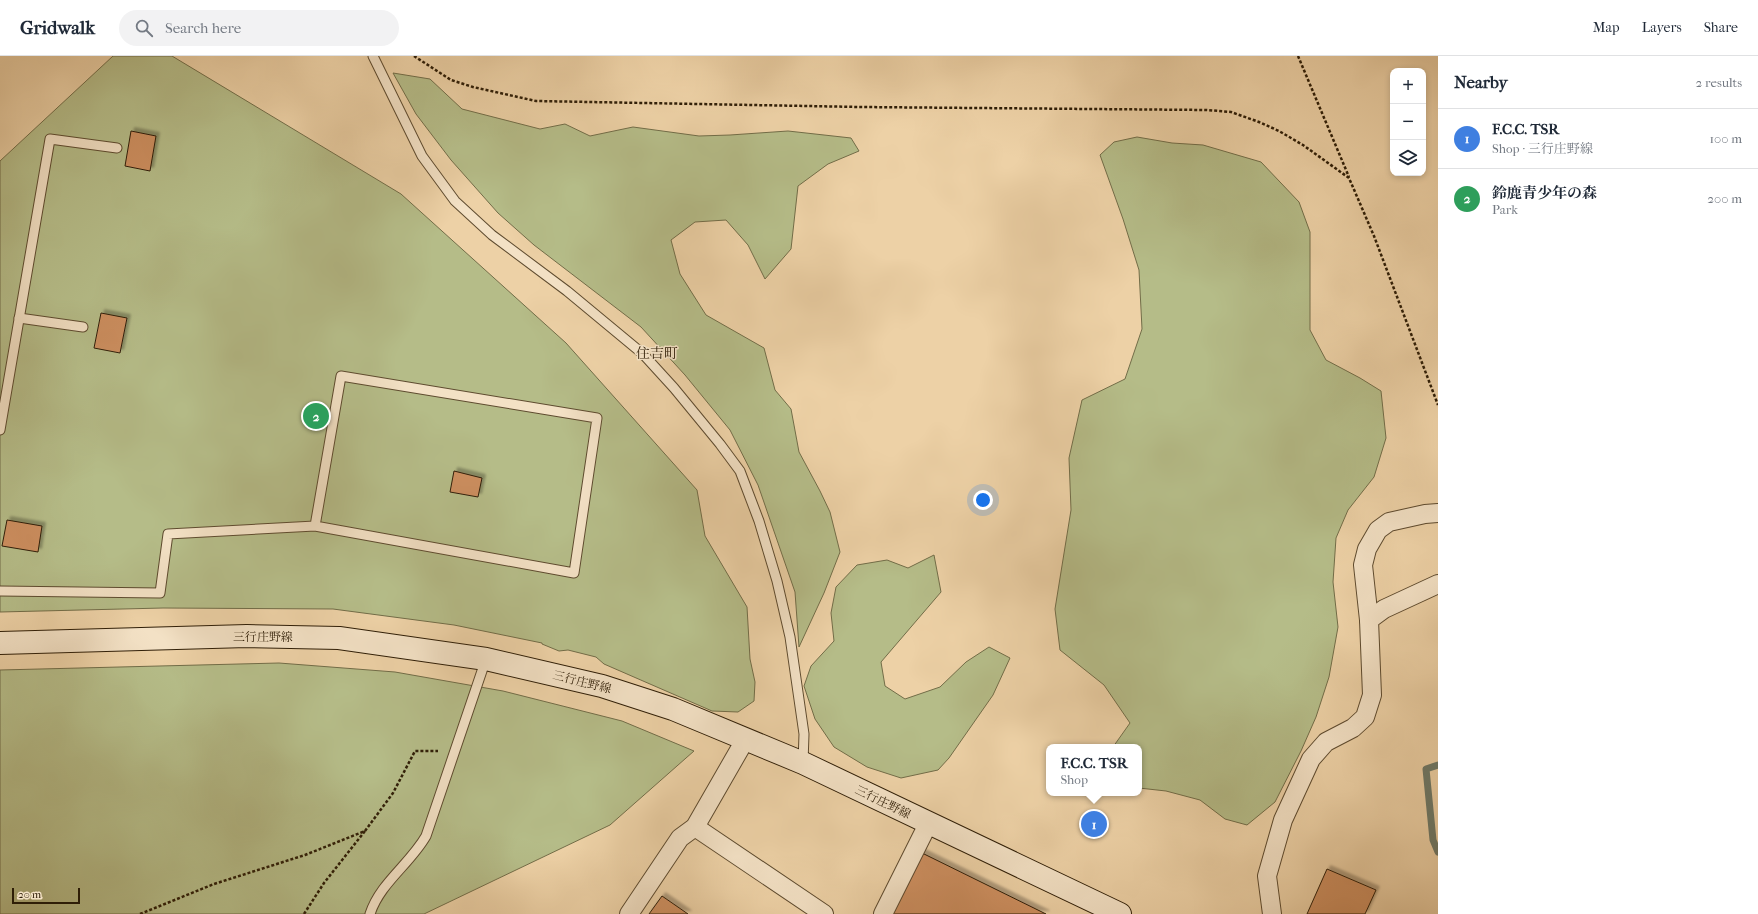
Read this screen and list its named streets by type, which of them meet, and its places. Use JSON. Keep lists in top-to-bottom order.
{
  "streets": {
    "main road": ["三行庄野線"]
  },
  "districts": ["住吉町"],
  "scale_bar": "20 m",
  "page": {
    "header": "Gridwalk",
    "search": "Search here",
    "nav": ["Map", "Layers", "Share"],
    "heading": ["Nearby", "2 results"],
    "map_buttons": ["+", "−"],
    "list": [
      {
        "mark": "1",
        "name": "F.C.C. TSR",
        "note": "Shop · 三行庄野線",
        "value": "100 m"
      },
      {
        "mark": "2",
        "name": "鈴鹿青少年の森",
        "note": "Park",
        "value": "200 m"
      }
    ],
    "pins": ["2", "1"],
    "popup": ["F.C.C. TSR", "Shop"],
    "scale": "20 m"
  }
}
